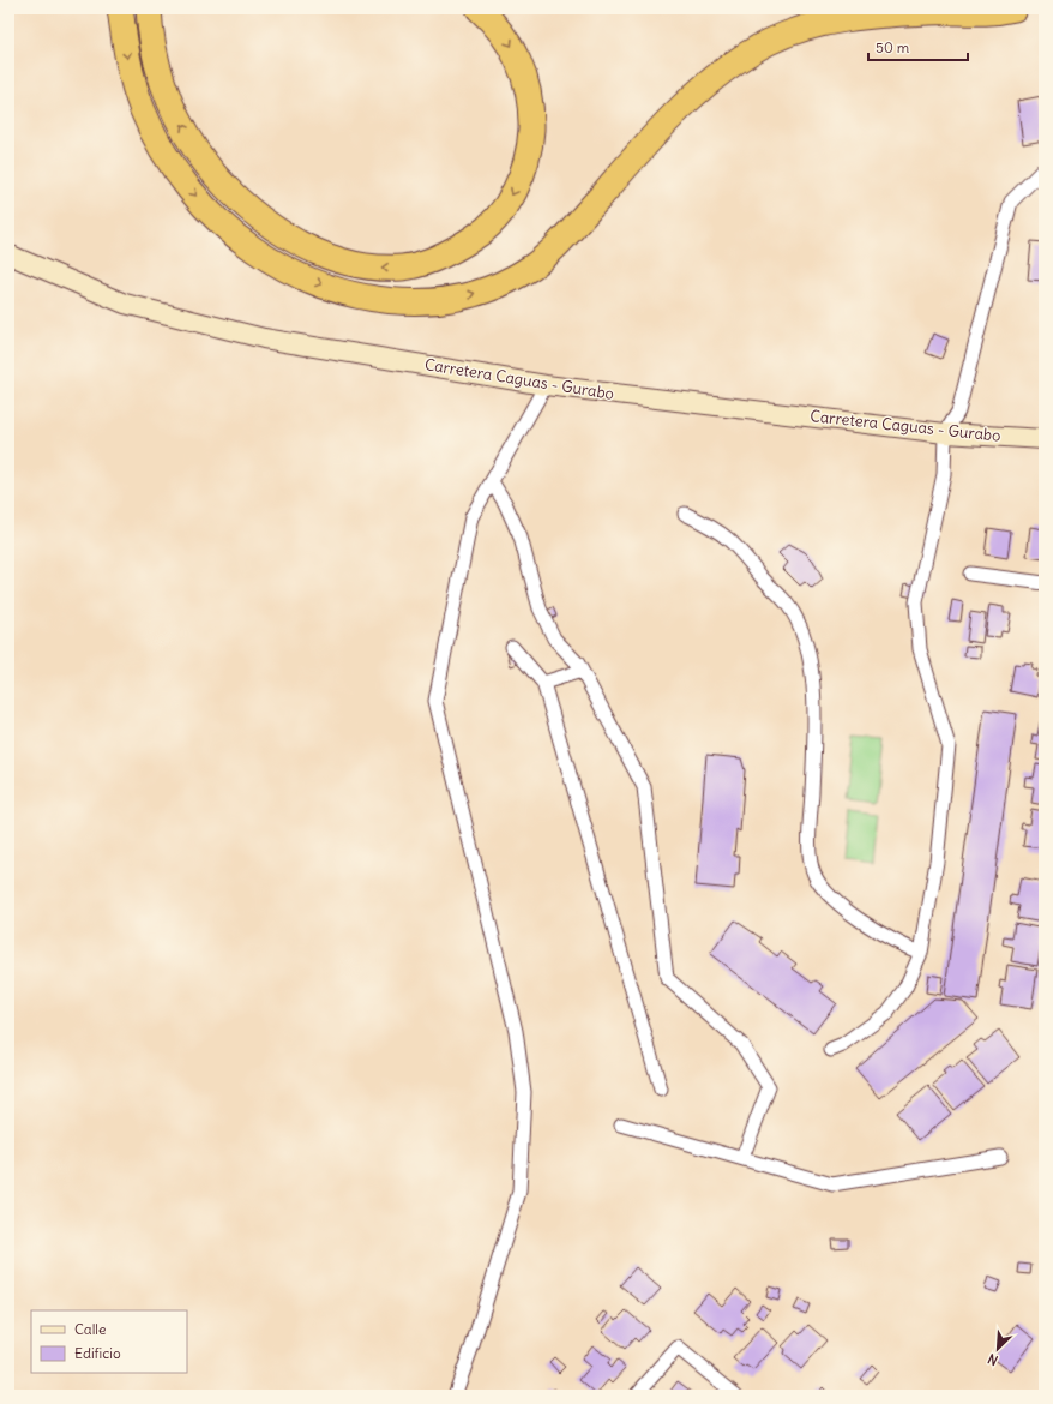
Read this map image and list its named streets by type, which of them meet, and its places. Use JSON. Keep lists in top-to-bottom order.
{
  "streets": {
    "main road": ["Carretera Caguas - Gurabo"]
  },
  "legend": ["Calle", "Edificio"],
  "scale_bar": "50 m",
  "north": "bottom left"
}
